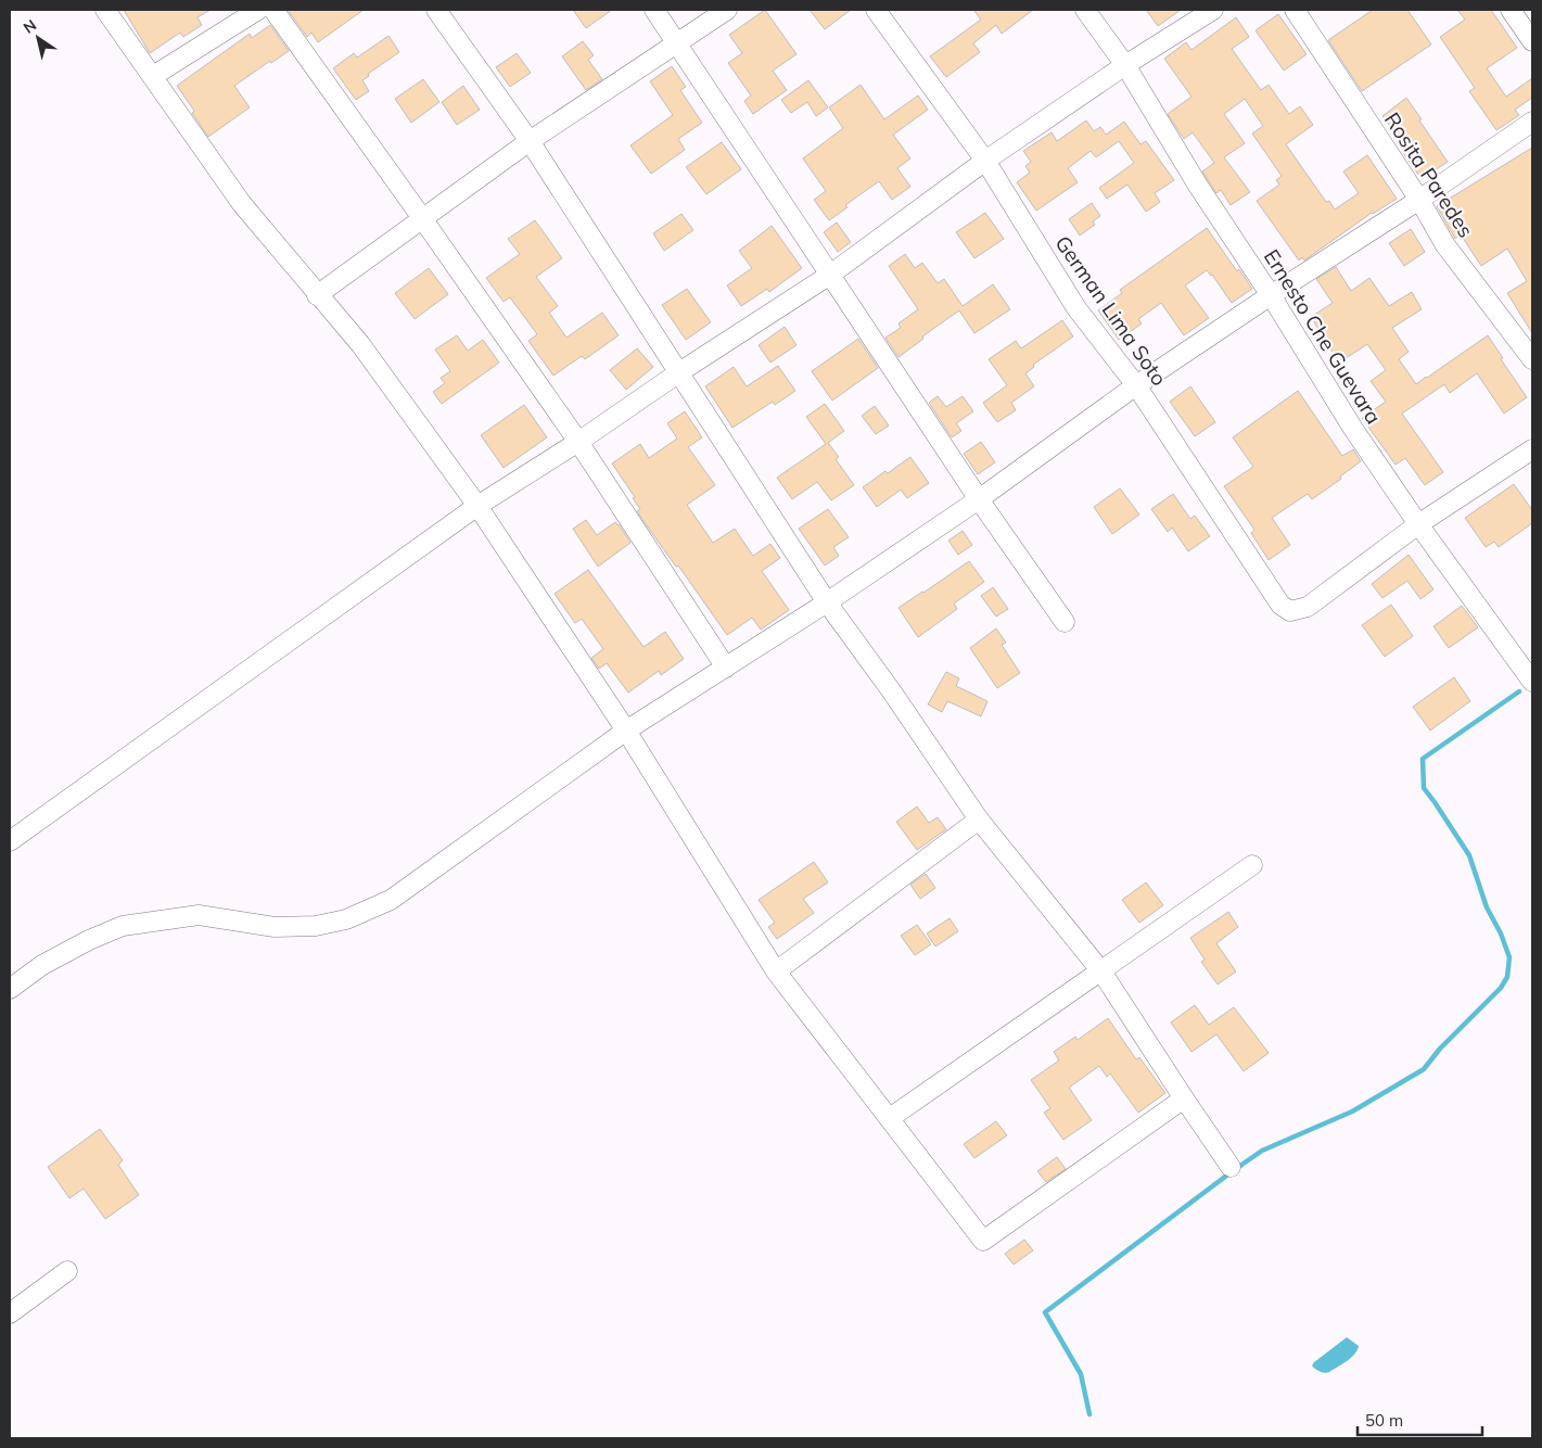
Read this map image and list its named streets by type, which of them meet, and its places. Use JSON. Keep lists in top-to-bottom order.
{
  "streets": {
    "street": ["Rosita Paredes", "German Lima Soto", "Ernesto Che Guevara"]
  },
  "crossings": [
    ["German Lima Soto", "Ernesto Che Guevara"]
  ],
  "scale_bar": "50 m",
  "north": "top left"
}
